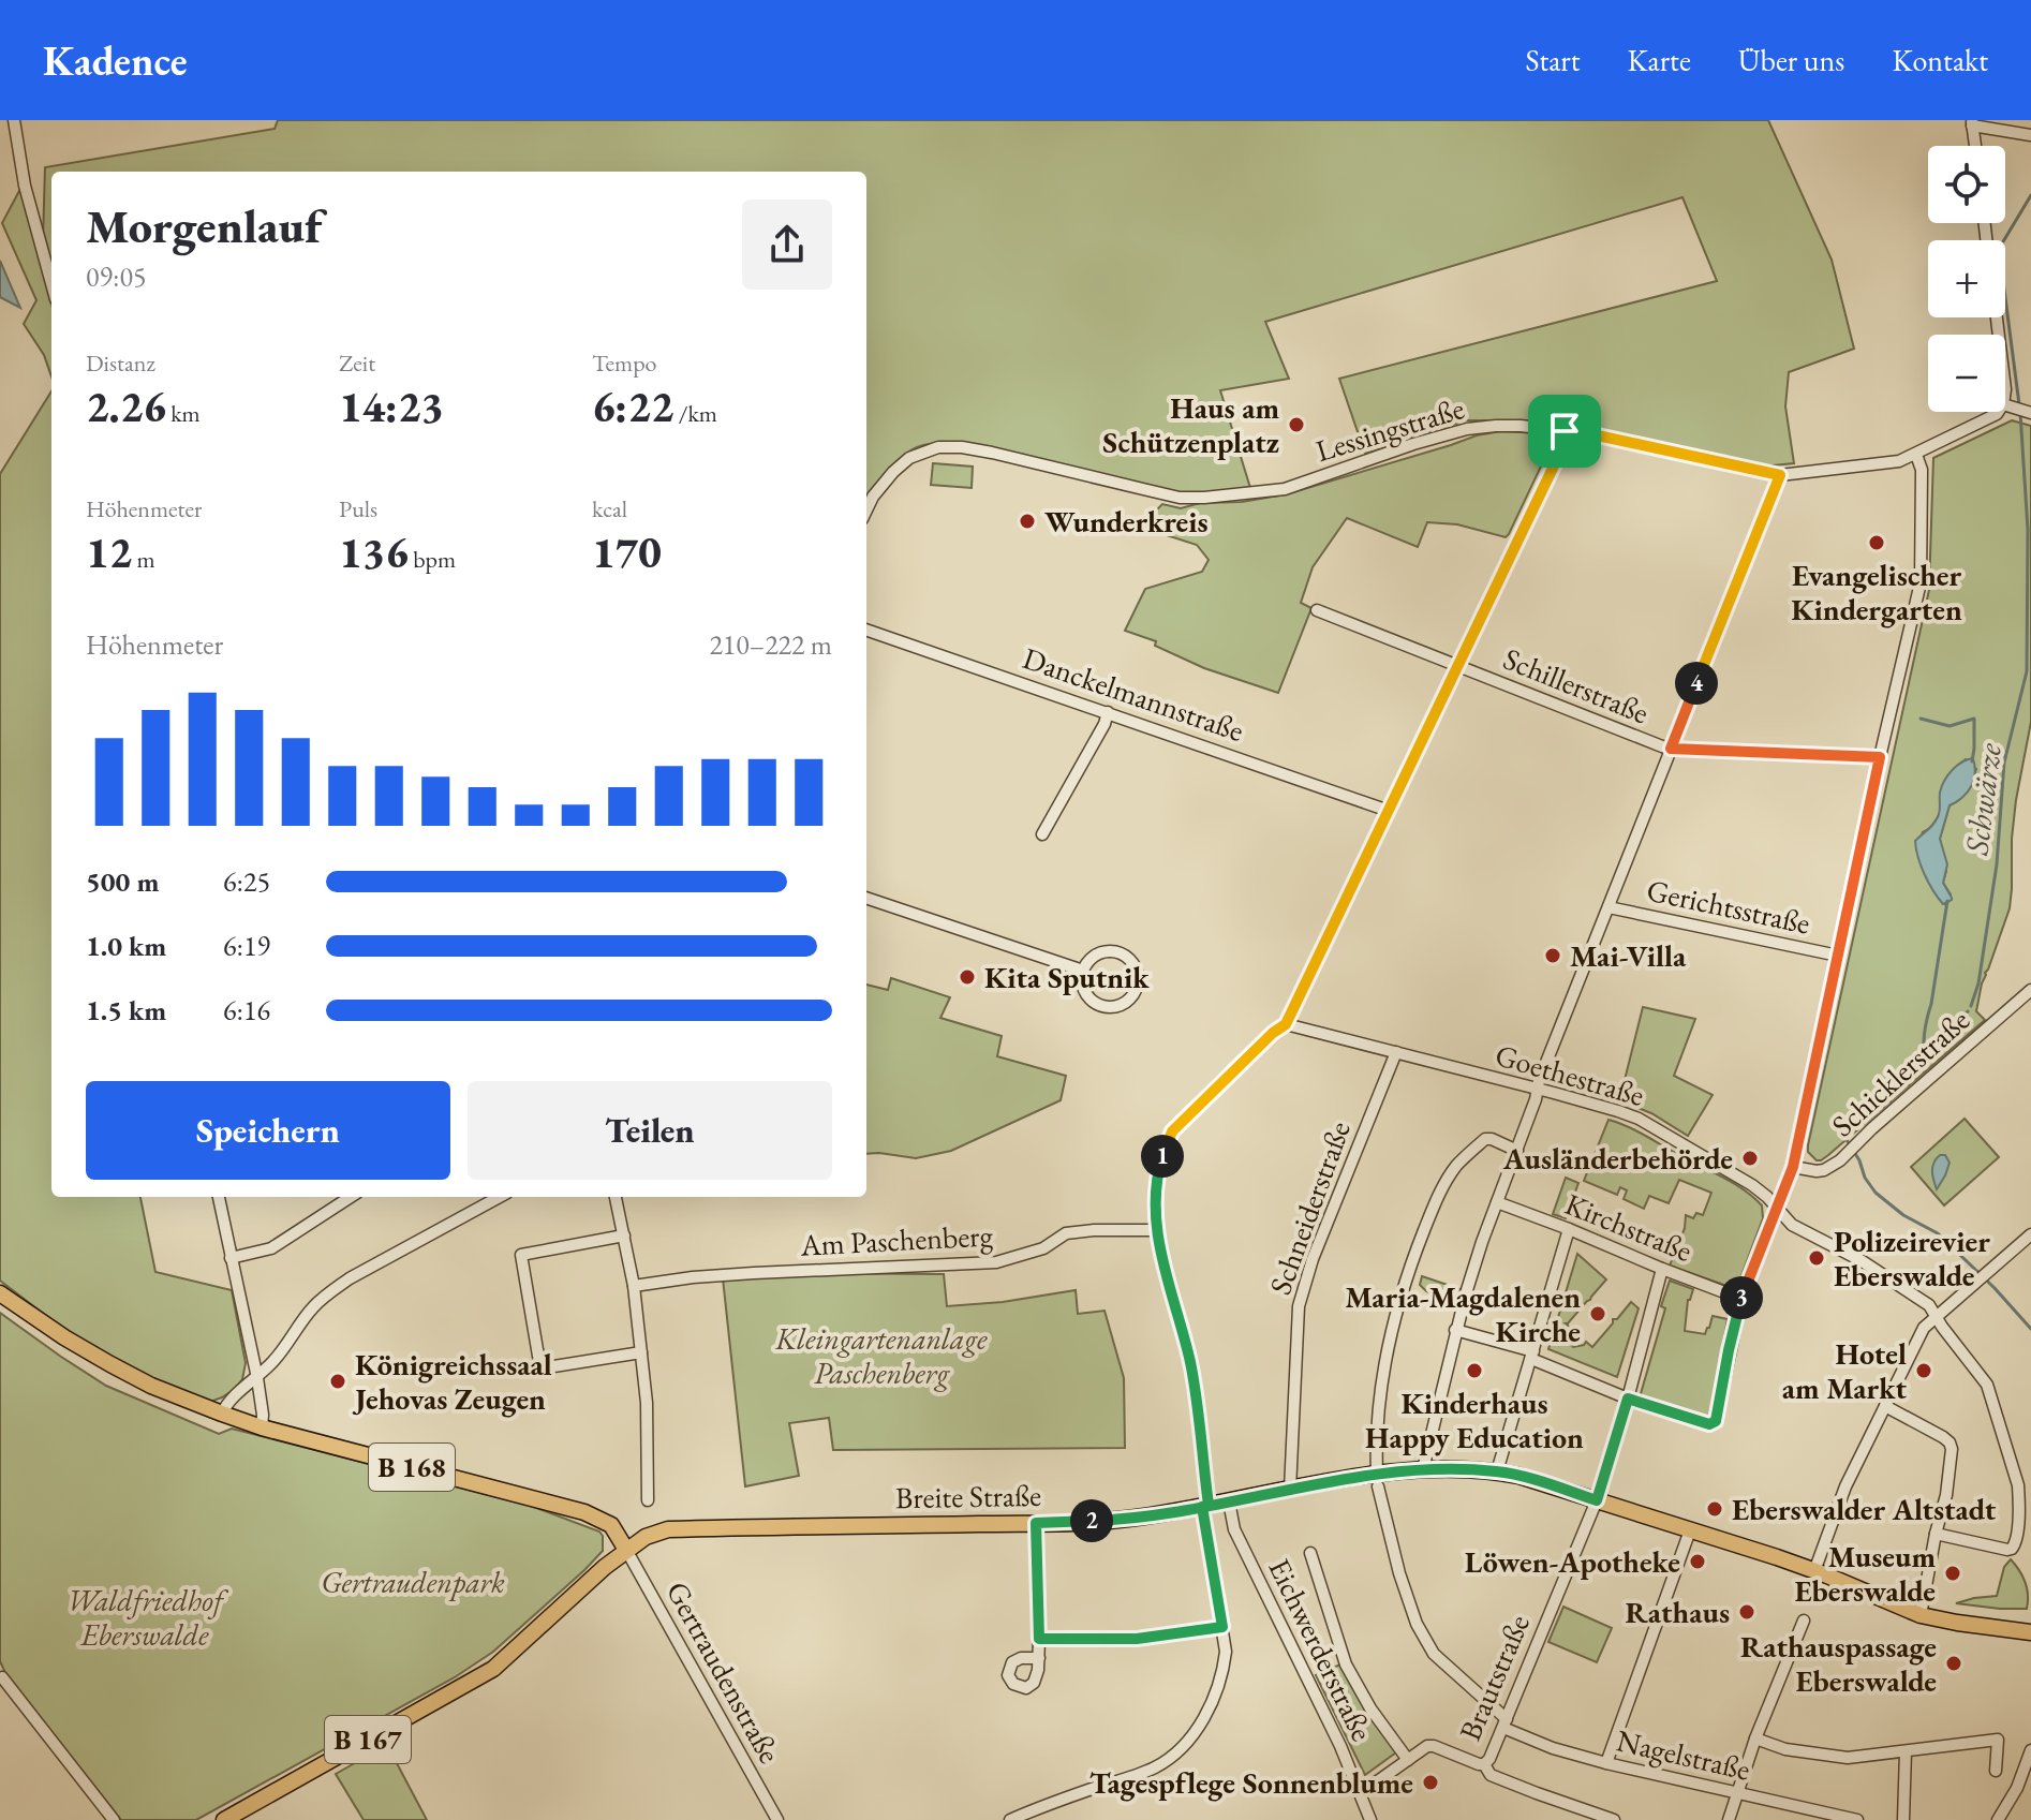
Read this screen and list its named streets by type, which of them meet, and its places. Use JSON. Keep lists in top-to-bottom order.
{
  "streets": {
    "main road": ["B 168", "Breite Straße", "B 167"],
    "street": [
      "Lessingstraße",
      "Schillerstraße",
      "Danckelmannstraße",
      "Gerichtsstraße",
      "Schicklerstraße",
      "Goethestraße",
      "Schneiderstraße",
      "Kirchstraße",
      "Am Paschenberg",
      "Eichwerderstraße",
      "Gertraudenstraße",
      "Brautstraße",
      "Nagelstraße"
    ]
  },
  "crossings": [
    ["Goethestraße", "Schneiderstraße"],
    ["Schneiderstraße", "Breite Straße"],
    ["Kirchstraße", "Brautstraße"],
    ["B 168", "Breite Straße"],
    ["B 168", "Gertraudenstraße"],
    ["B 168", "B 167"],
    ["Breite Straße", "Eichwerderstraße"],
    ["Breite Straße", "Gertraudenstraße"],
    ["Breite Straße", "Brautstraße"],
    ["Breite Straße", "B 167"],
    ["Breite Straße", "Nagelstraße"],
    ["Gertraudenstraße", "B 167"],
    ["Brautstraße", "Nagelstraße"]
  ],
  "water": ["Schwärze"],
  "parks": ["Kleingartenanlage Paschenberg", "Gertraudenpark", "Waldfriedhof Eberswalde"],
  "places": [
    "Haus am Schützenplatz",
    "Wunderkreis",
    "Evangelischer Kindergarten",
    "Mai-Villa",
    "Kita Sputnik",
    "Ausländerbehörde",
    "Polizeirevier Eberswalde",
    "Maria-Magdalenen Kirche",
    "Kinderhaus Happy Education",
    "Hotel am Markt",
    "Königreichssaal Jehovas Zeugen",
    "Eberswalder Altstadt",
    "Löwen-Apotheke",
    "Museum Eberswalde",
    "Rathaus",
    "Rathauspassage Eberswalde",
    "Tagespflege Sonnenblume"
  ],
  "page": {
    "header": "Kadence",
    "nav": [
      "Start",
      "Karte",
      "Über uns",
      "Kontakt"
    ],
    "map_buttons": ["+", "−"],
    "heading": ["Morgenlauf", "09:05"],
    "stats": [
      ["Distanz", "2.26 km"],
      ["Zeit", "14:23"],
      ["Tempo", "6:22 /km"],
      ["Höhenmeter", "12 m"],
      ["Puls", "136 bpm"],
      ["kcal", "170"]
    ],
    "chart": ["Höhenmeter", "210–222 m"],
    "pins": [
      "4",
      "1",
      "3",
      "2"
    ],
    "list": [
      {
        "name": "500 m",
        "note": "6:25"
      },
      {
        "name": "1.0 km",
        "note": "6:19"
      },
      {
        "name": "1.5 km",
        "note": "6:16"
      }
    ],
    "buttons": ["Speichern", "Teilen"]
  }
}
